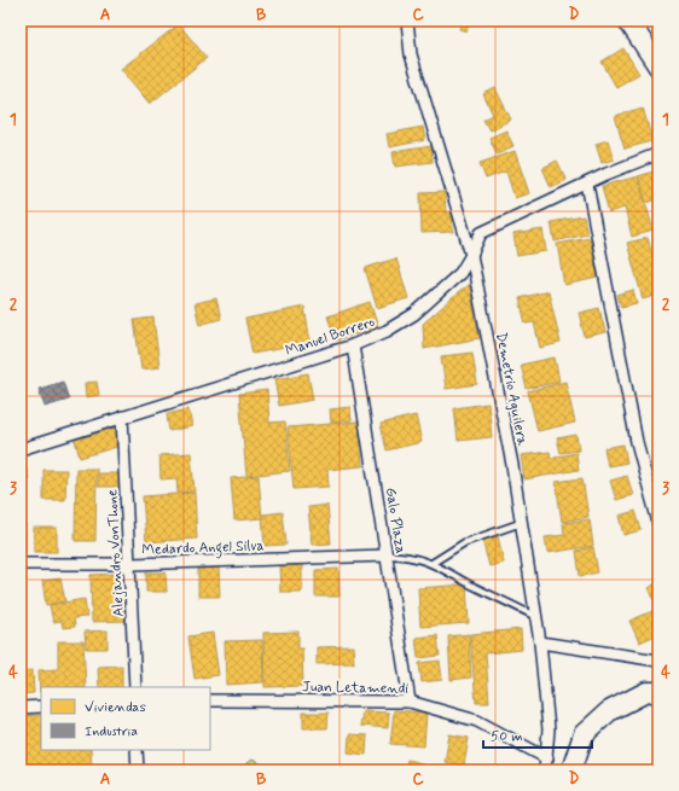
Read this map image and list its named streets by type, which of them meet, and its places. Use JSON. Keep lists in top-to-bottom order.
{
  "streets": {
    "street": [
      "Manuel Borrero",
      "Demetrio Aguilera",
      "Galo Plaza",
      "Medardo Angel Silva",
      "Alejandro VonThone",
      "Juan Letamendi"
    ]
  },
  "crossings": [
    ["Manuel Borrero", "Demetrio Aguilera"],
    ["Manuel Borrero", "Galo Plaza"],
    ["Manuel Borrero", "Alejandro VonThone"],
    ["Demetrio Aguilera", "Juan Letamendi"],
    ["Galo Plaza", "Medardo Angel Silva"],
    ["Galo Plaza", "Juan Letamendi"],
    ["Medardo Angel Silva", "Alejandro VonThone"]
  ],
  "legend": ["Viviendas", "Industria"],
  "scale_bar": "50 m",
  "grid": {
    "columns": [
      "A",
      "B",
      "C",
      "D"
    ],
    "rows": [
      "1",
      "2",
      "3",
      "4"
    ]
  }
}
